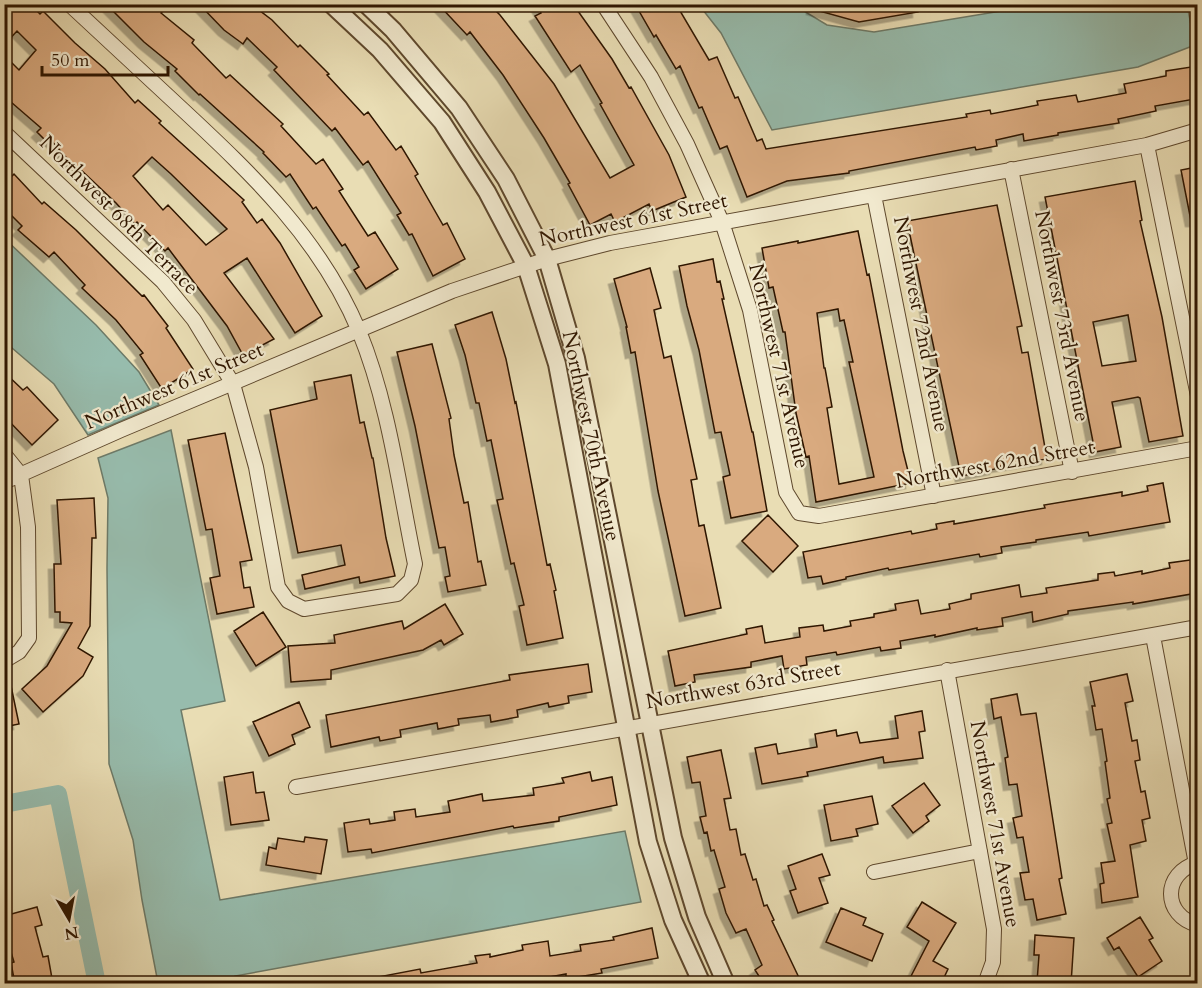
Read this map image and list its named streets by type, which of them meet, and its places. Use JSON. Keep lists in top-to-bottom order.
{
  "streets": {
    "street": [
      "Northwest 68th Terrace",
      "Northwest 61st Street",
      "Northwest 73rd Avenue",
      "Northwest 72nd Avenue",
      "Northwest 71st Avenue",
      "Northwest 70th Avenue",
      "Northwest 62nd Street",
      "Northwest 63rd Street"
    ]
  },
  "crossings": [
    ["Northwest 68th Terrace", "Northwest 61st Street"],
    ["Northwest 61st Street", "Northwest 73rd Avenue"],
    ["Northwest 61st Street", "Northwest 72nd Avenue"],
    ["Northwest 61st Street", "Northwest 71st Avenue"],
    ["Northwest 61st Street", "Northwest 70th Avenue"],
    ["Northwest 73rd Avenue", "Northwest 62nd Street"],
    ["Northwest 72nd Avenue", "Northwest 62nd Street"],
    ["Northwest 71st Avenue", "Northwest 62nd Street"],
    ["Northwest 71st Avenue", "Northwest 63rd Street"],
    ["Northwest 70th Avenue", "Northwest 63rd Street"]
  ],
  "scale_bar": "50 m",
  "north": "bottom"
}
